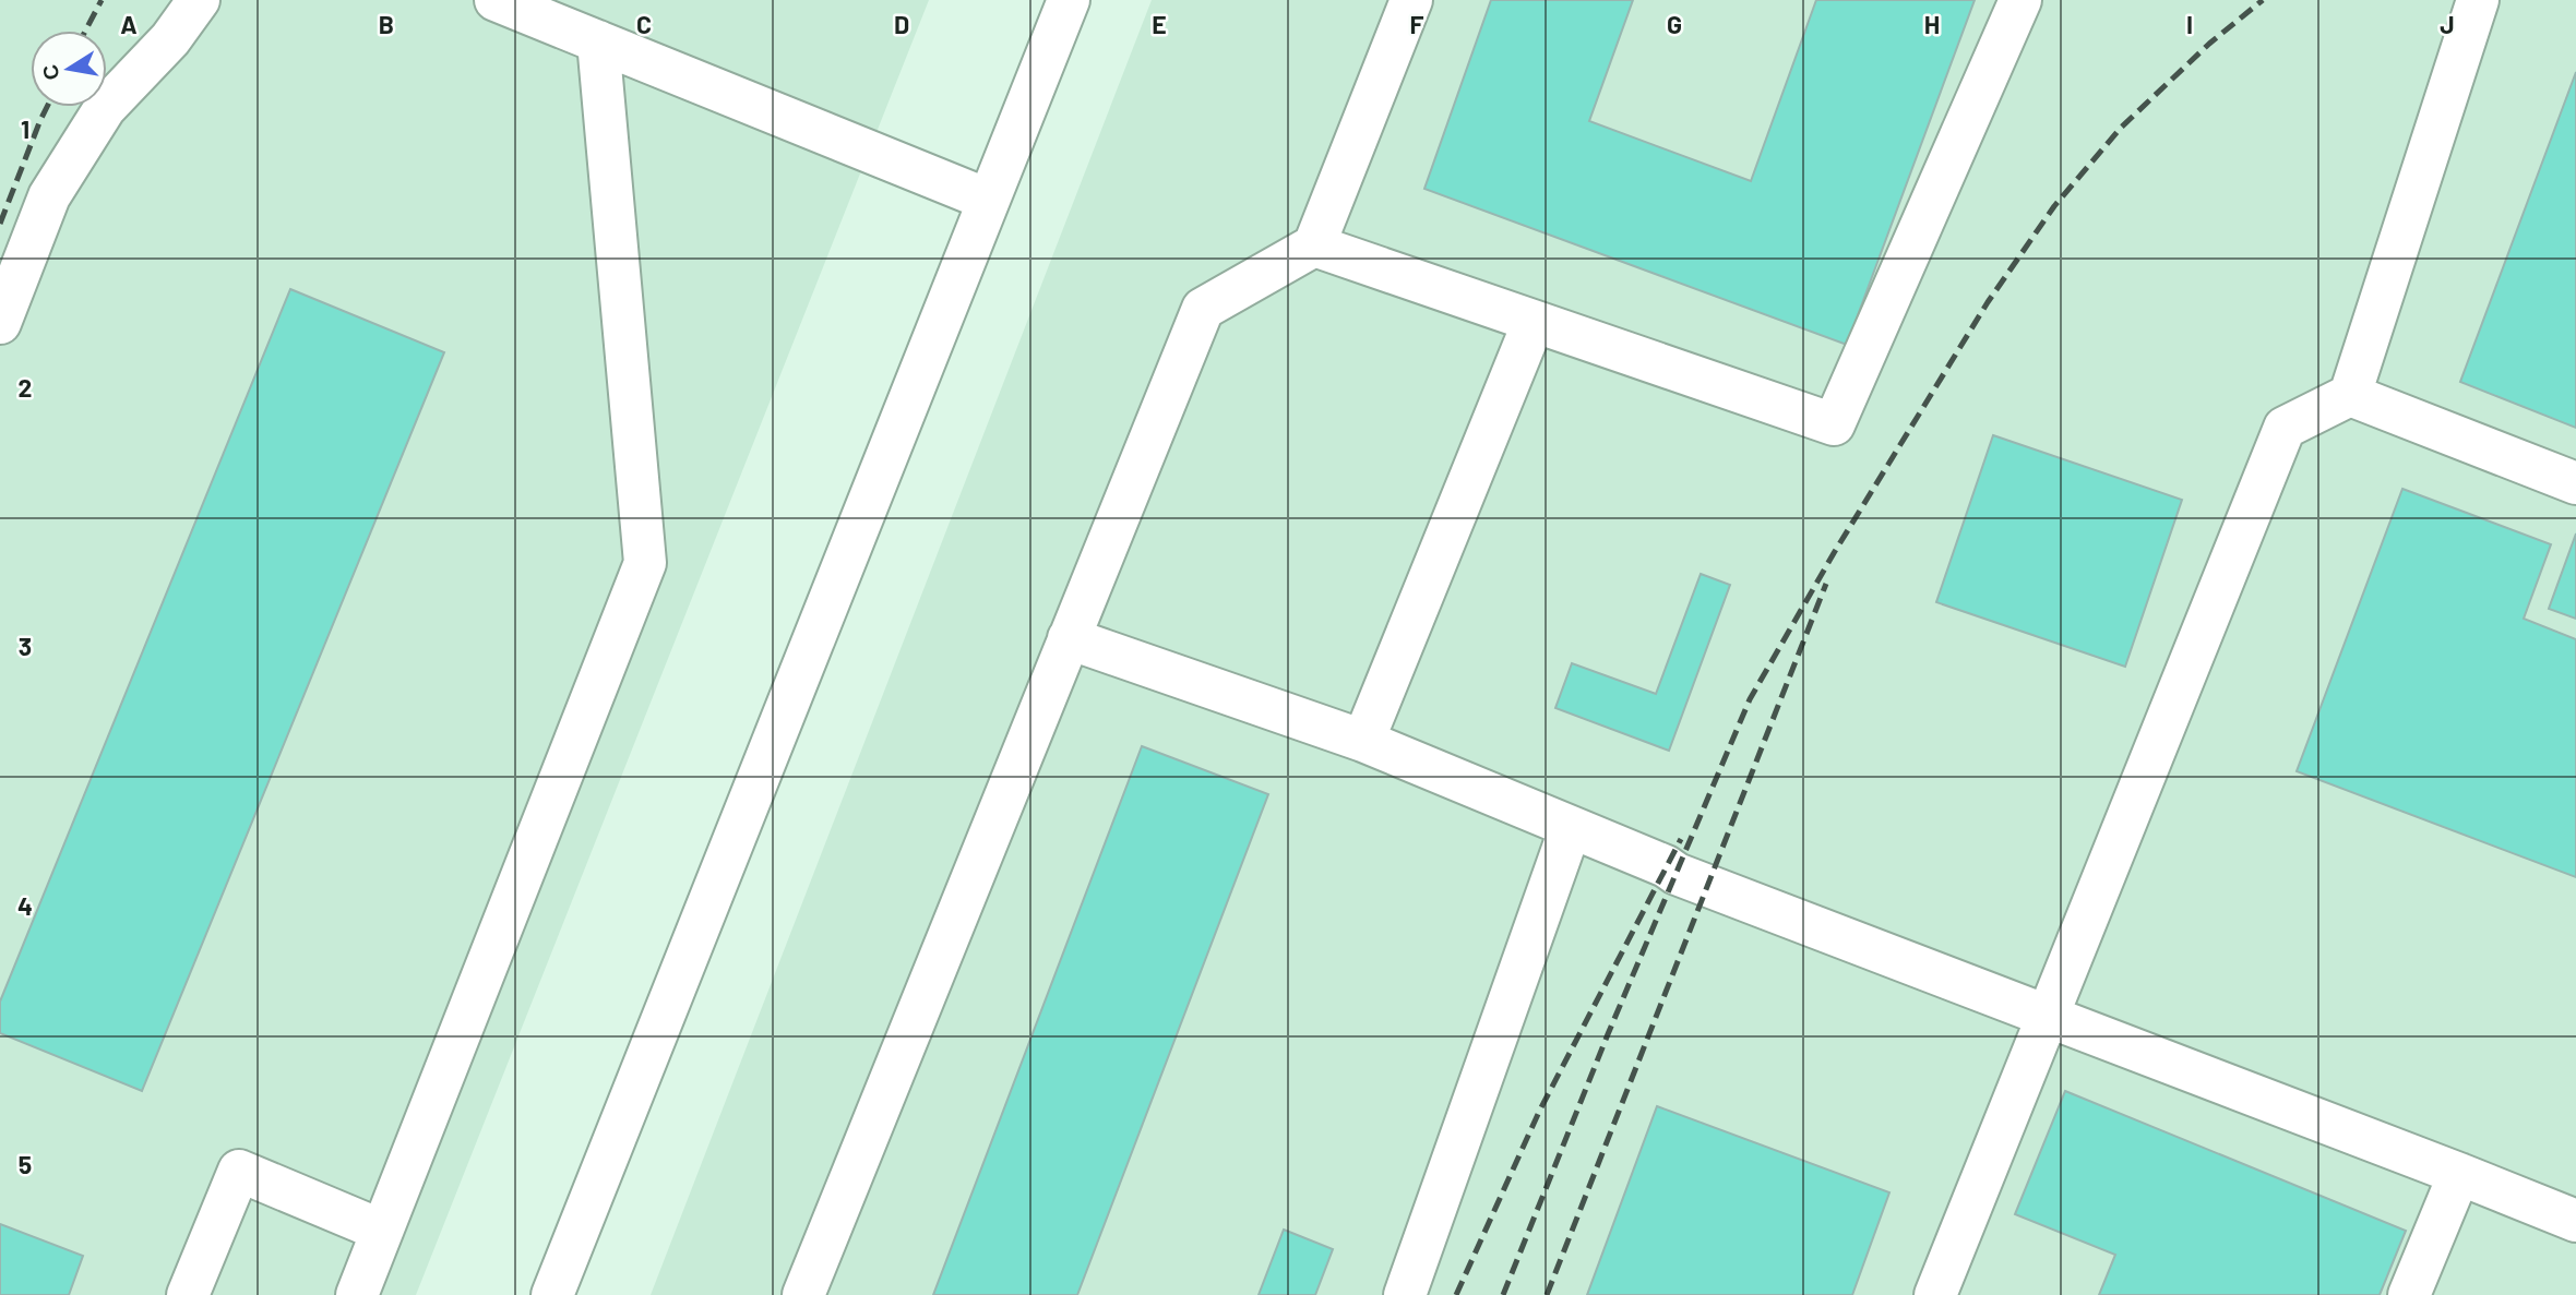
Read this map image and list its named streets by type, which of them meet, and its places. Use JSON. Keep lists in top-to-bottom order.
{
  "north": "left",
  "grid": {
    "columns": [
      "A",
      "B",
      "C",
      "D",
      "E",
      "F",
      "G",
      "H",
      "I",
      "J"
    ],
    "rows": [
      "1",
      "2",
      "3",
      "4",
      "5"
    ]
  }
}
